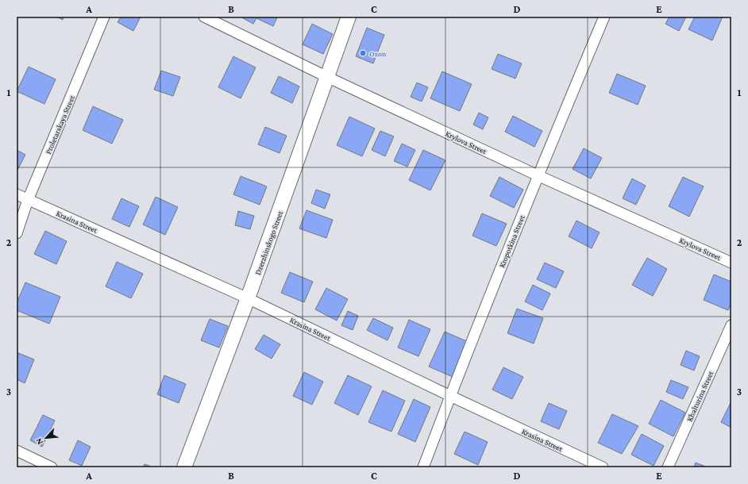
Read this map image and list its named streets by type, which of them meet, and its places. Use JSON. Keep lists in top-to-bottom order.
{
  "streets": {
    "street": [
      "Proletarskaya Street",
      "Krylova Street",
      "Krasina Street",
      "Kropotkina Street",
      "Dzerzhinskogo Street",
      "Khalturina Street"
    ]
  },
  "crossings": [
    ["Proletarskaya Street", "Krasina Street"],
    ["Krylova Street", "Kropotkina Street"],
    ["Krylova Street", "Dzerzhinskogo Street"],
    ["Krasina Street", "Kropotkina Street"],
    ["Krasina Street", "Dzerzhinskogo Street"]
  ],
  "places": ["Ozon"],
  "north": "bottom left",
  "grid": {
    "columns": [
      "A",
      "B",
      "C",
      "D",
      "E"
    ],
    "rows": ["1", "2", "3"]
  }
}
